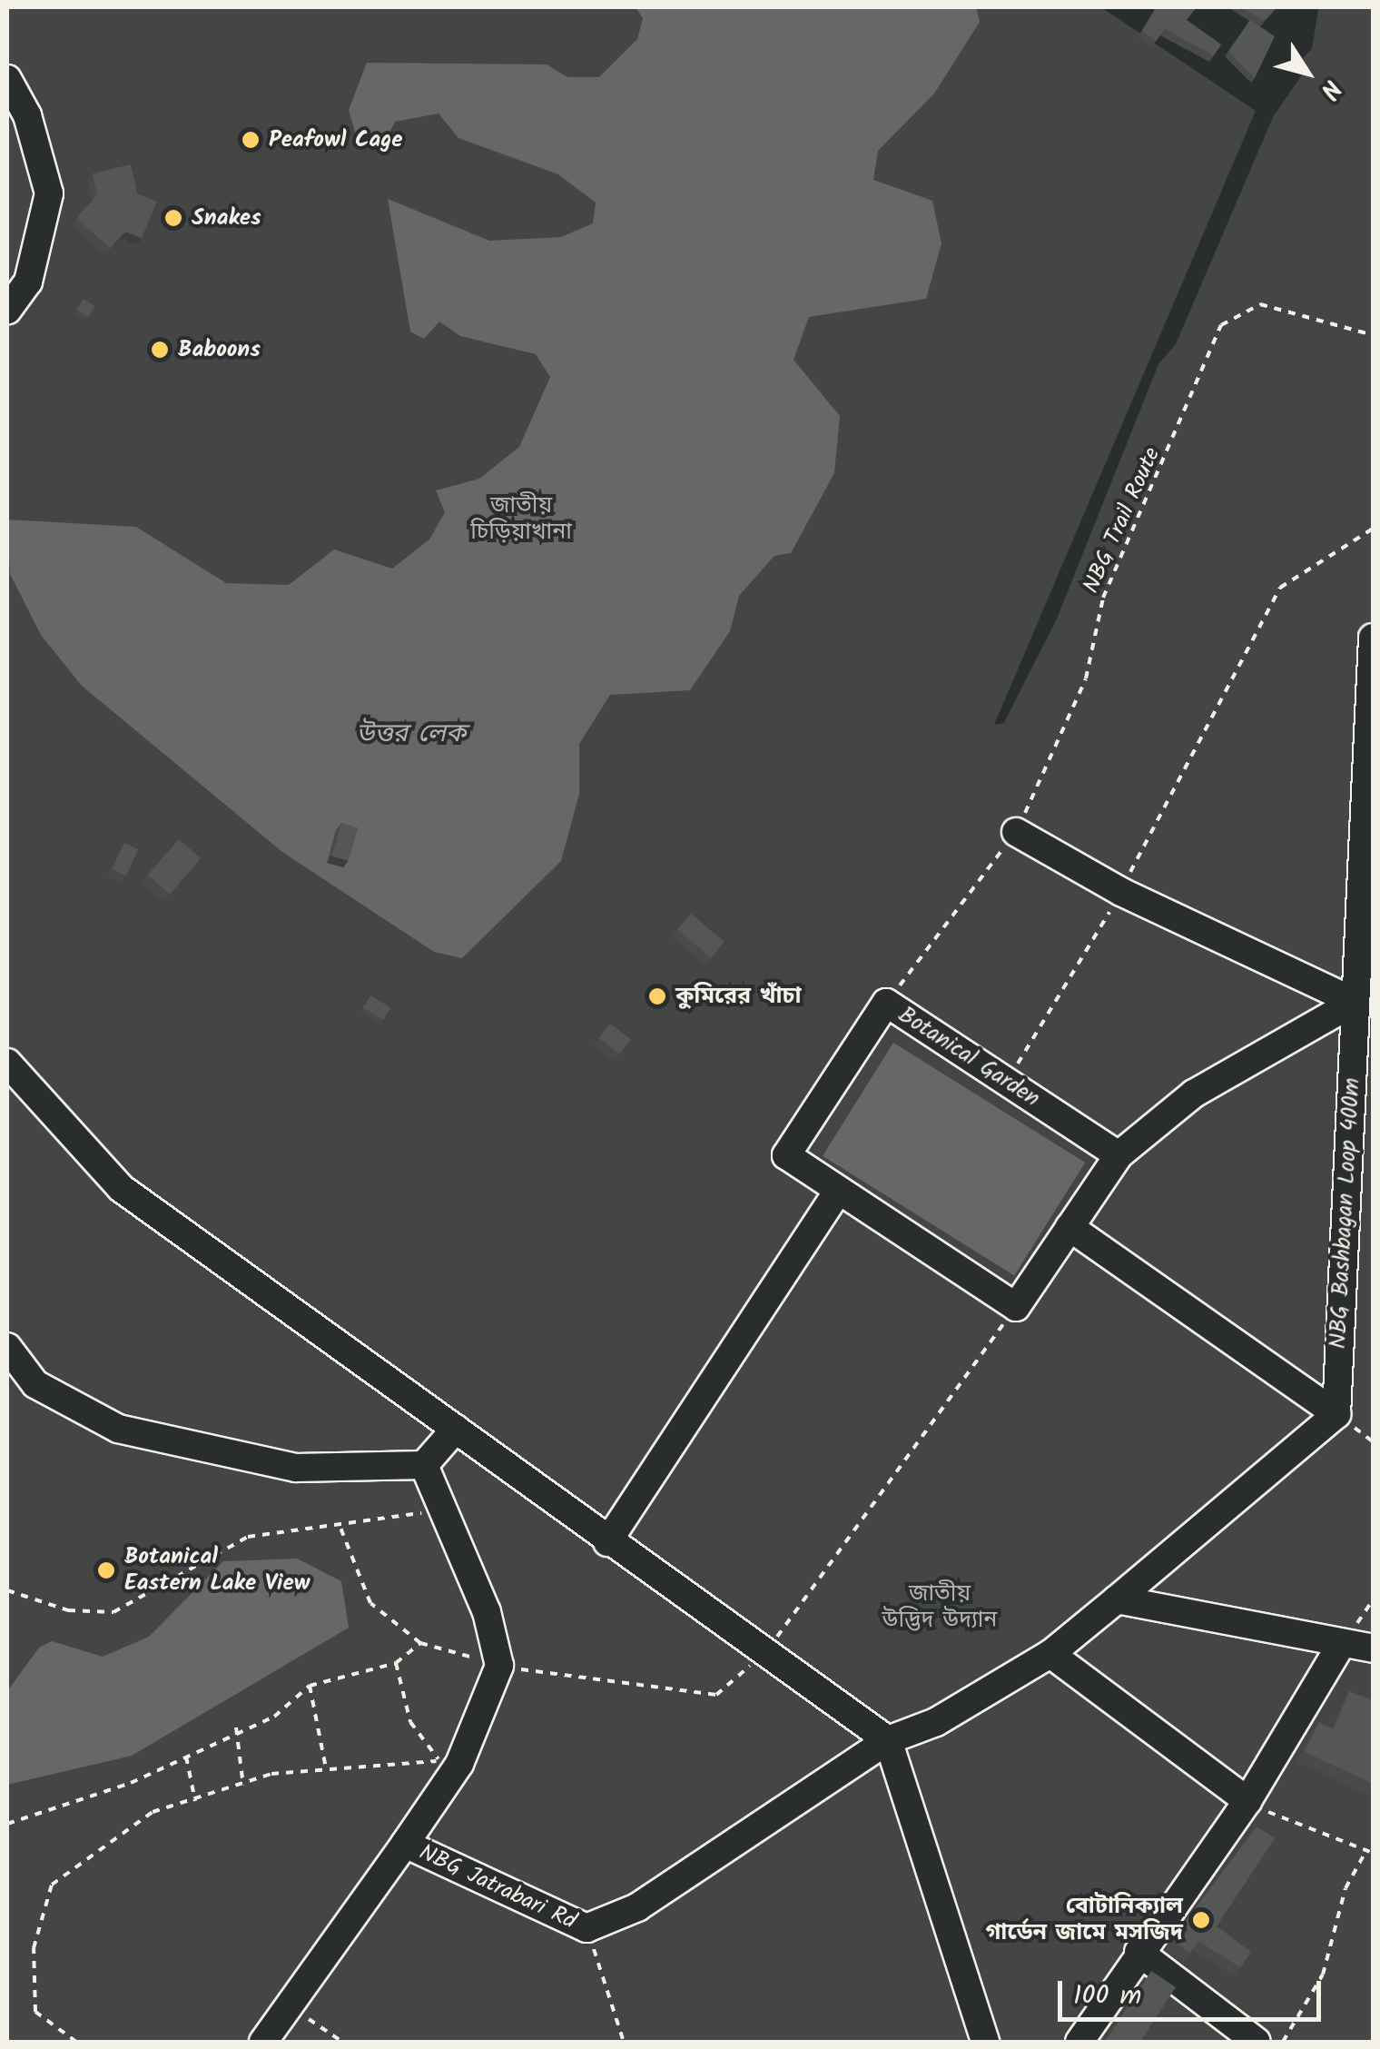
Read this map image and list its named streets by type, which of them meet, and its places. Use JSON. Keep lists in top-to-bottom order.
{
  "streets": {
    "street": ["Botanical Garden", "NBG Bashbagan Loop 400m", "NBG Jatrabari Rd"],
    "path": ["NBG Trail Route"]
  },
  "crossings": [
    ["NBG Trail Route", "Botanical Garden"]
  ],
  "water": ["উত্তর লেক"],
  "parks": ["জাতীয় চিড়িয়াখানা", "জাতীয় উদ্ভিদ উদ্যান"],
  "places": [
    "Peafowl Cage",
    "Snakes",
    "Baboons",
    "কুমিরের খাঁচা",
    "Botanical Eastern Lake View",
    "বোটানিক্যাল গার্ডেন জামে মসজিদ"
  ],
  "scale_bar": "100 m",
  "north": "bottom right"
}
